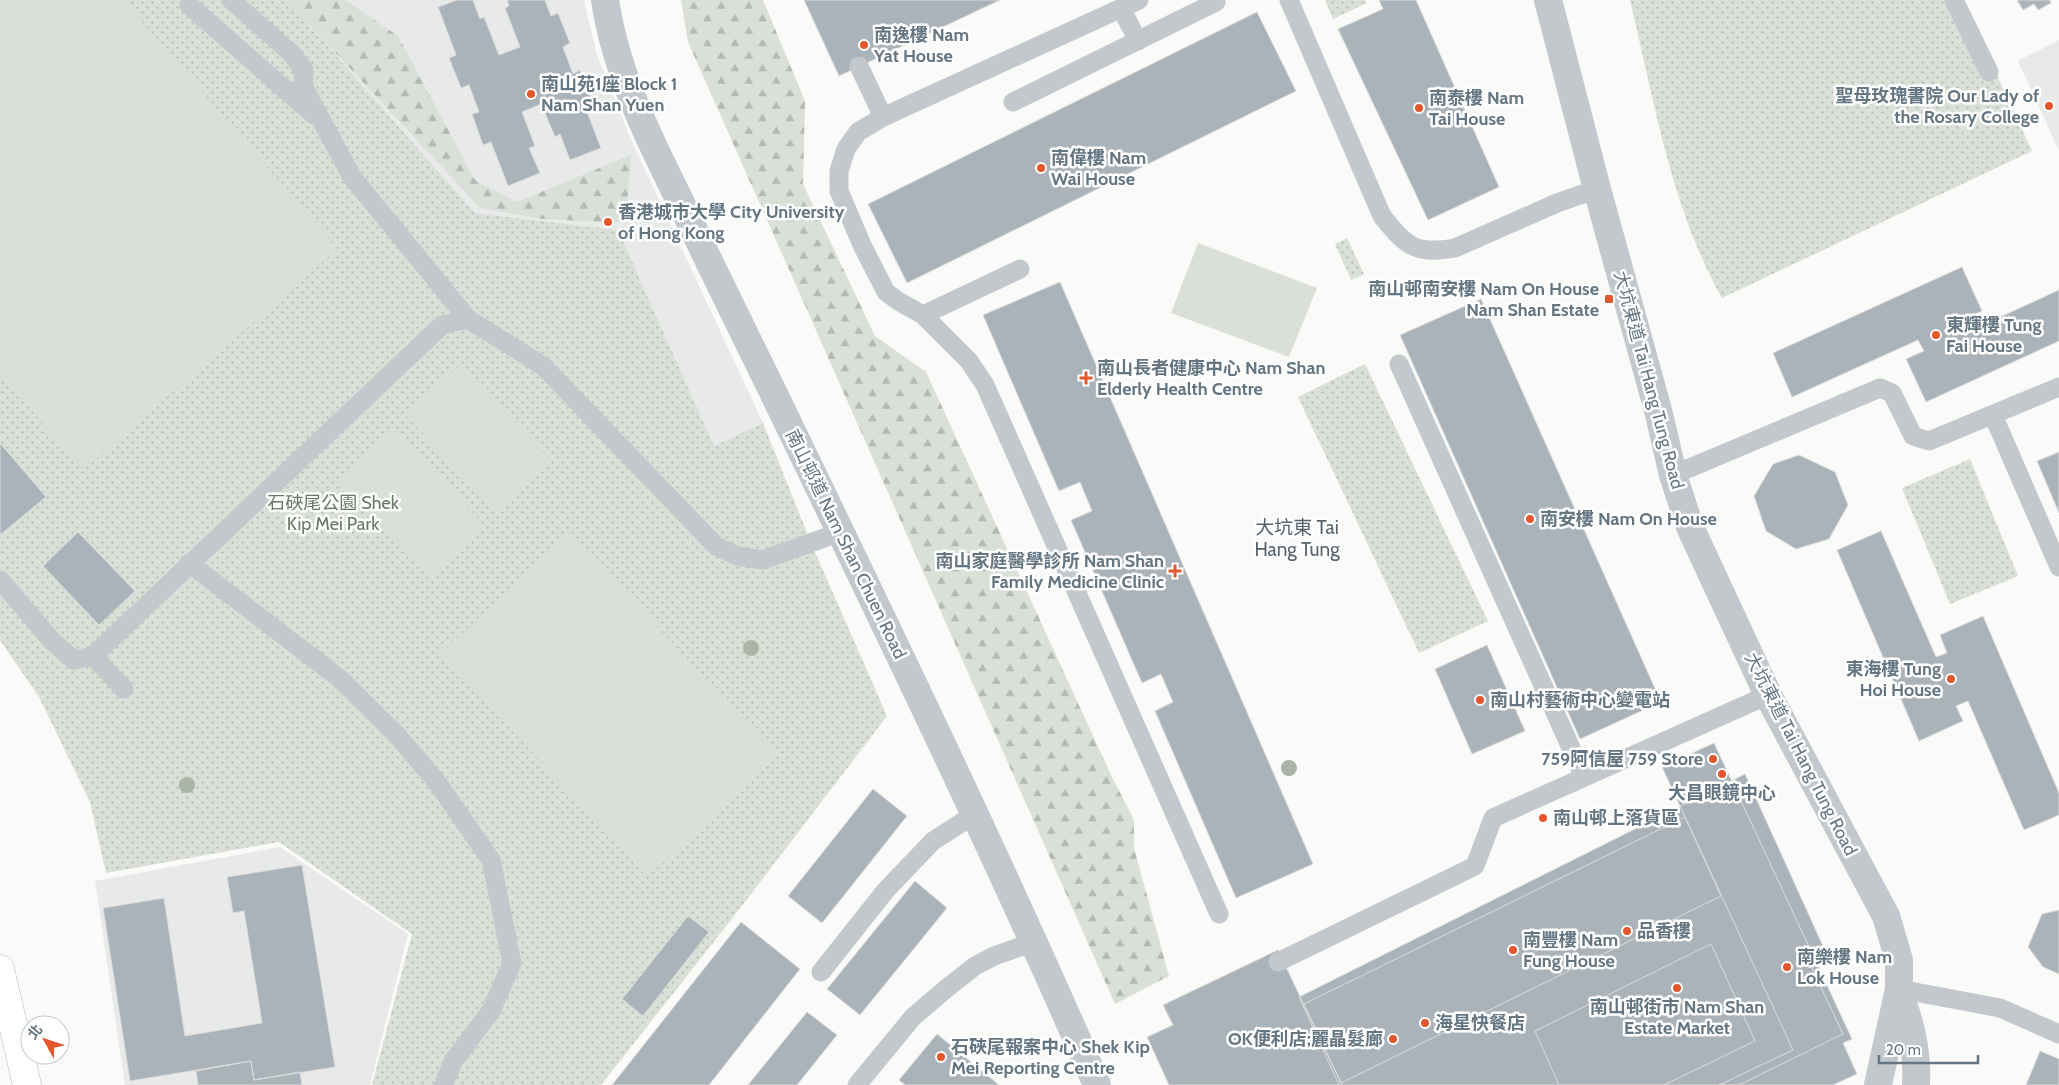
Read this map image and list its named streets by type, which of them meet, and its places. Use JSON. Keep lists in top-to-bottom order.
{
  "streets": {
    "street": ["大坑東道 Tai Hang Tung Road", "南山邨道 Nam Shan Chuen Road"]
  },
  "districts": ["大坑東 Tai Hang Tung"],
  "parks": ["石硤尾公園 Shek Kip Mei Park"],
  "places": {
    "other": [
      "南逸樓 Nam Yat House",
      "南山苑1座 Block 1 Nam Shan Yuen",
      "聖母玫瑰書院 Our Lady of the Rosary College",
      "南泰樓 Nam Tai House",
      "南偉樓 Nam Wai House",
      "香港城市大學 City University of Hong Kong",
      "東輝樓 Tung Fai House",
      "南安樓 Nam On House",
      "東海樓 Tung Hoi House",
      "南山村藝術中心變電站",
      "759阿信屋 759 Store",
      "大昌眼鏡中心",
      "南山邨上落貨區",
      "品香樓",
      "南豐樓 Nam Fung House",
      "南樂樓 Nam Lok House",
      "南山邨街市 Nam Shan Estate Market",
      "海星快餐店",
      "OK便利店;麗晶髮廊",
      "石硤尾報案中心 Shek Kip Mei Reporting Centre"
    ],
    "transit": ["南山邨南安樓 Nam On House Nam Shan Estate"],
    "health": ["南山長者健康中心 Nam Shan Elderly Health Centre", "南山家庭醫學診所 Nam Shan Family Medicine Clinic"]
  },
  "scale_bar": "20 m",
  "north": "top left"
}
